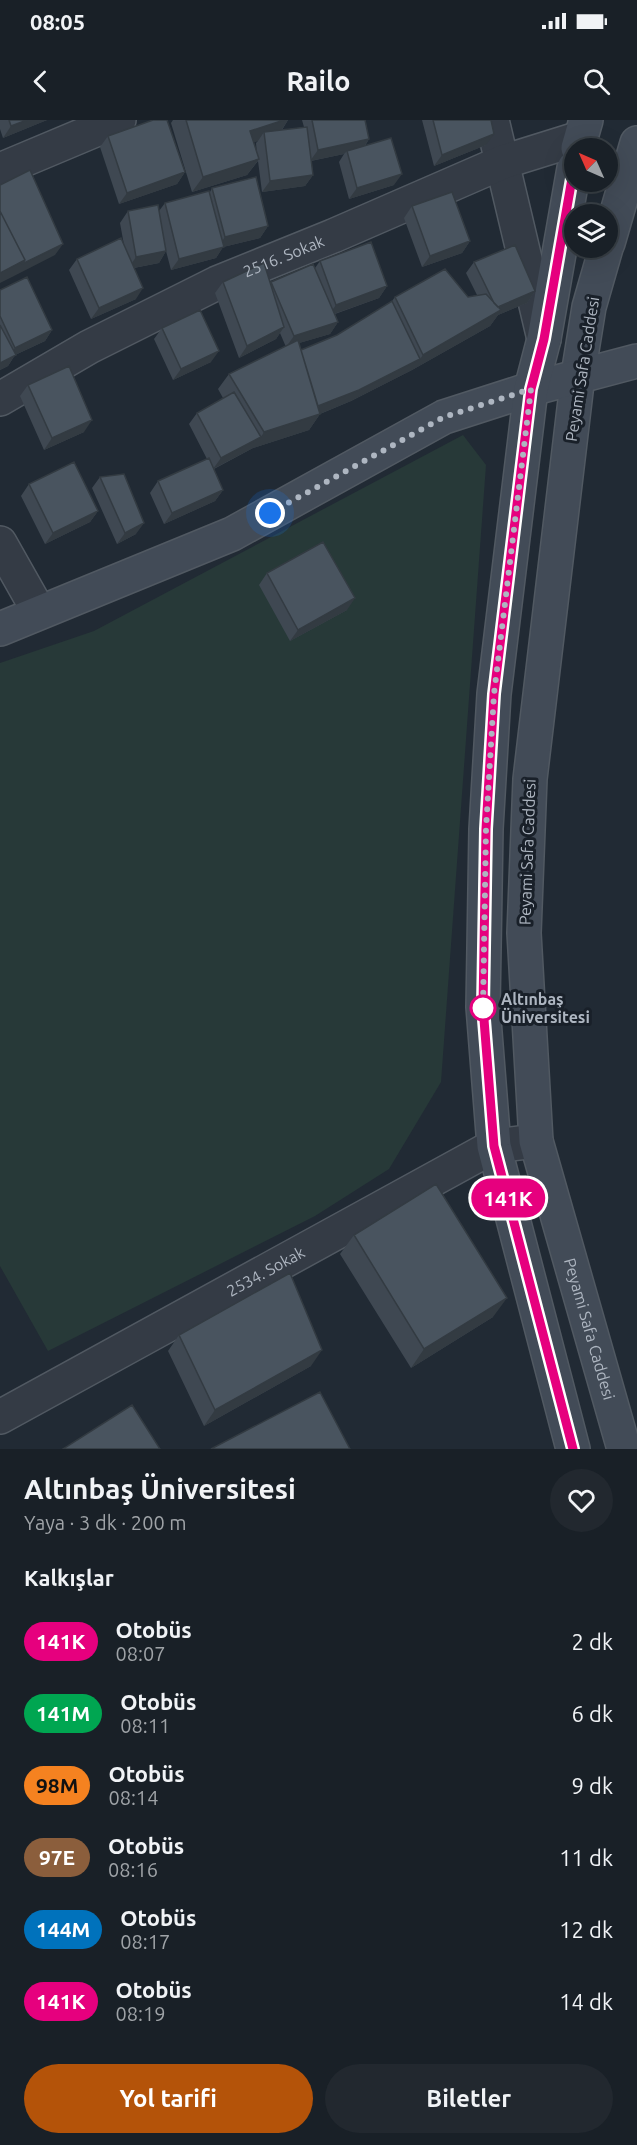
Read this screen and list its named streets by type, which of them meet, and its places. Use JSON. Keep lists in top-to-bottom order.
{
  "streets": {
    "main road": ["Peyami Safa Caddesi"],
    "street": ["2516. Sokak", "2534. Sokak"]
  },
  "crossings": [
    ["Peyami Safa Caddesi", "2534. Sokak"]
  ],
  "places": ["Altınbaş Üniversitesi"],
  "lines": ["bus line 141K"],
  "north": "top left",
  "page": {
    "status": "08:05",
    "header": "Railo",
    "on_map": "141K",
    "heading": [
      ["Altınbaş Üniversitesi", "Yaya · 3 dk · 200 m"],
      "Kalkışlar"
    ],
    "list": [
      {
        "mark": "141K",
        "name": "Otobüs",
        "note": "08:07",
        "value": "2 dk"
      },
      {
        "mark": "141M",
        "name": "Otobüs",
        "note": "08:11",
        "value": "6 dk"
      },
      {
        "mark": "98M",
        "name": "Otobüs",
        "note": "08:14",
        "value": "9 dk"
      },
      {
        "mark": "97E",
        "name": "Otobüs",
        "note": "08:16",
        "value": "11 dk"
      },
      {
        "mark": "144M",
        "name": "Otobüs",
        "note": "08:17",
        "value": "12 dk"
      },
      {
        "mark": "141K",
        "name": "Otobüs",
        "note": "08:19",
        "value": "14 dk"
      }
    ],
    "buttons": ["Yol tarifi", "Biletler"]
  }
}
